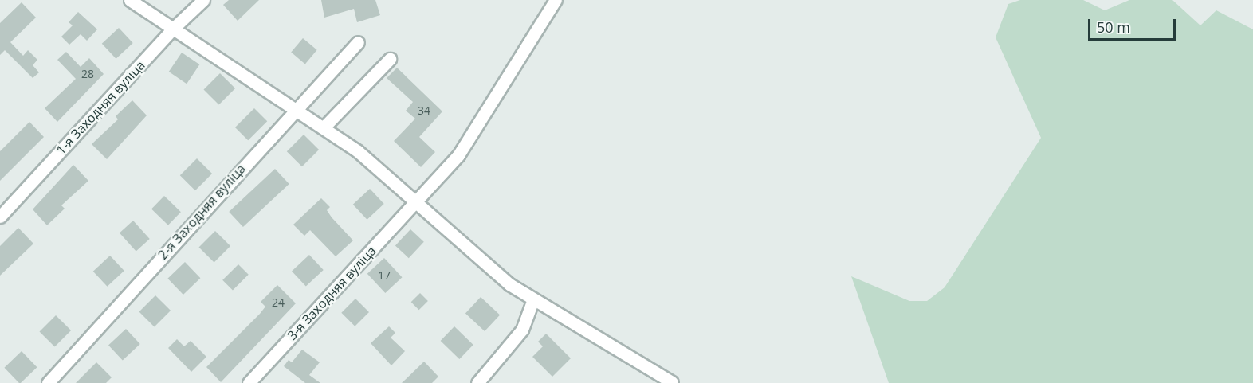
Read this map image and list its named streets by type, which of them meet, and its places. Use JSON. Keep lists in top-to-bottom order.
{
  "streets": {
    "street": ["1-я Заходняя вуліца", "2-я Заходняя вуліца", "3-я Заходняя вуліца"]
  },
  "house_numbers": [
    "28",
    "34",
    "17",
    "24"
  ],
  "scale_bar": "50 m"
}
